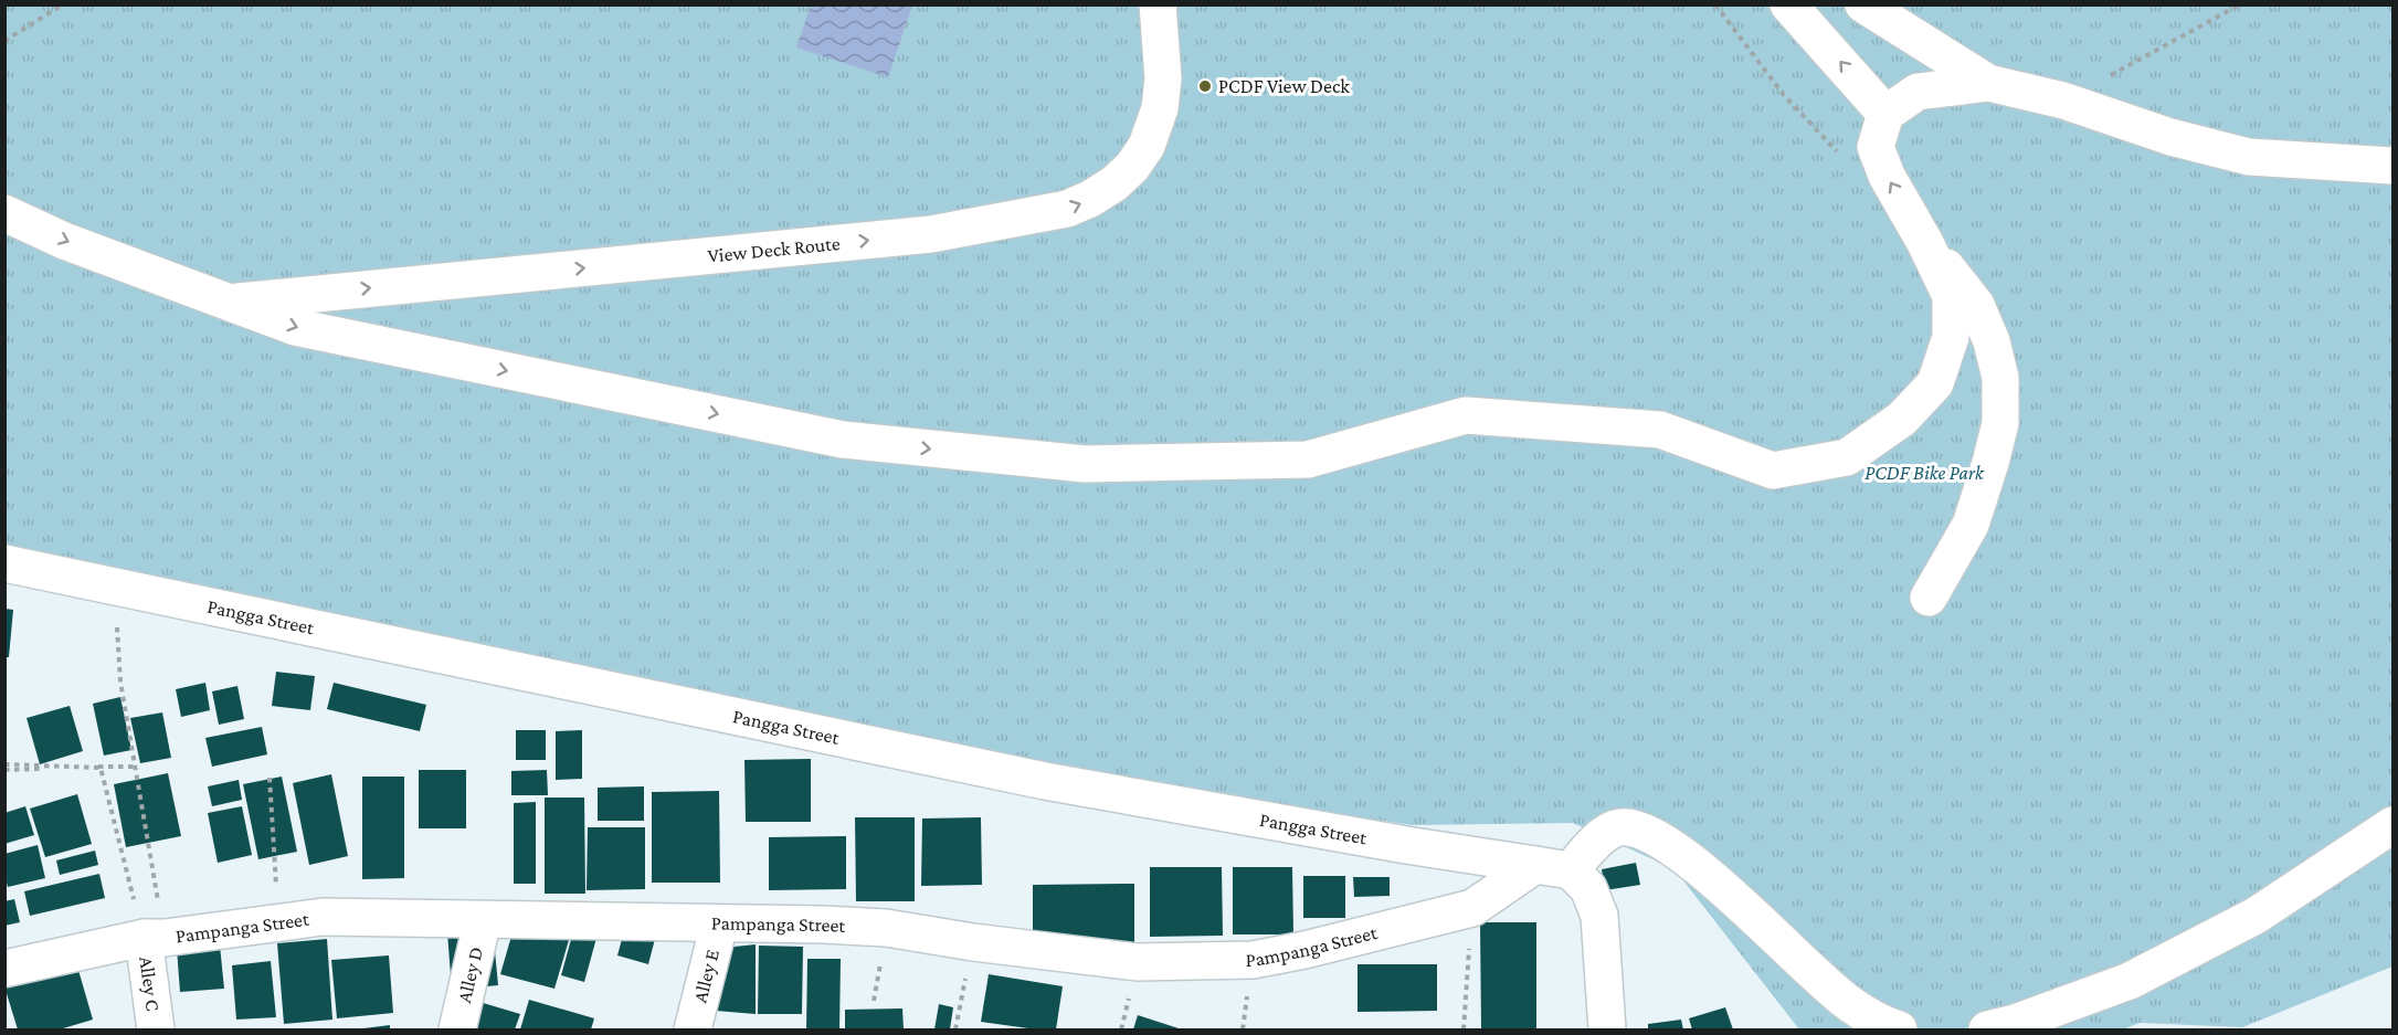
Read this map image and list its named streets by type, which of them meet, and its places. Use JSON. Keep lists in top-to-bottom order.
{
  "streets": {
    "street": [
      "View Deck Route",
      "Pangga Street",
      "Pampanga Street",
      "Alley D",
      "Alley E",
      "Alley C"
    ]
  },
  "crossings": [
    ["Pangga Street", "Pampanga Street"],
    ["Pampanga Street", "Alley D"],
    ["Pampanga Street", "Alley E"],
    ["Pampanga Street", "Alley C"]
  ],
  "one_way": ["View Deck Route"],
  "parks": ["PCDF Bike Park"],
  "places": ["PCDF View Deck"]
}
